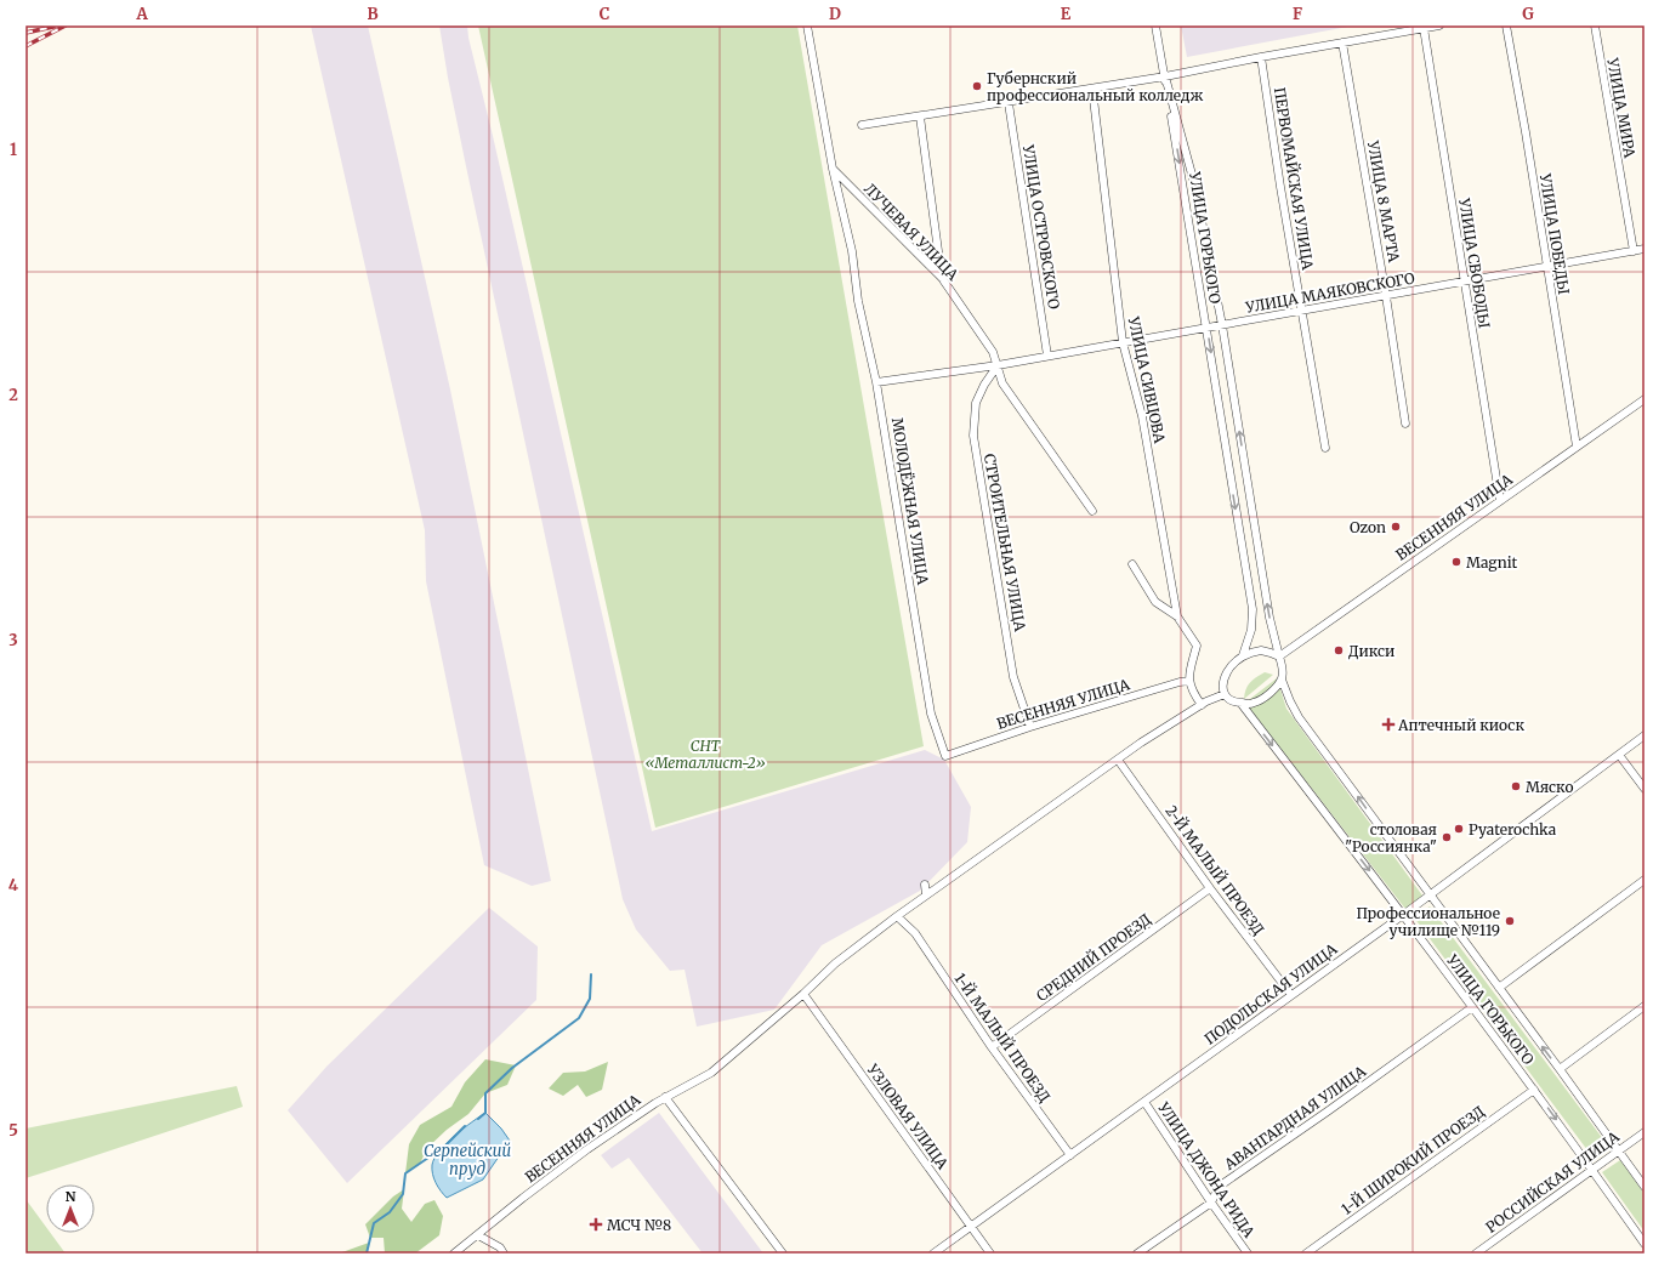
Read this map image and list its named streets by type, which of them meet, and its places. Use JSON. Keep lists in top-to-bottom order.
{
  "streets": {
    "street": [
      "УЛИЦА МИРА",
      "ПЕРВОМАЙСКАЯ УЛИЦА",
      "УЛИЦА 8 МАРТА",
      "УЛИЦА ОСТРОВСКОГО",
      "ЛУЧЕВАЯ УЛИЦА",
      "УЛИЦА ПОБЕДЫ",
      "УЛИЦА ГОРЬКОГО",
      "УЛИЦА СВОБОДЫ",
      "УЛИЦА МАЯКОВСКОГО",
      "УЛИЦА СИВЦОВА",
      "МОЛОДЁЖНАЯ УЛИЦА",
      "ВЕСЕННЯЯ УЛИЦА",
      "СТРОИТЕЛЬНАЯ УЛИЦА",
      "2-Й МАЛЫЙ ПРОЕЗД",
      "СРЕДНИЙ ПРОЕЗД",
      "ПОДОЛЬСКАЯ УЛИЦА",
      "1-Й МАЛЫЙ ПРОЕЗД",
      "УЗЛОВАЯ УЛИЦА",
      "АВАНГАРДНАЯ УЛИЦА",
      "1-Й ШИРОКИЙ ПРОЕЗД",
      "УЛИЦА ДЖОНА РИДА",
      "РОССИЙСКАЯ УЛИЦА"
    ]
  },
  "crossings": [
    ["УЛИЦА МИРА", "УЛИЦА МАЯКОВСКОГО"],
    ["ПЕРВОМАЙСКАЯ УЛИЦА", "УЛИЦА МАЯКОВСКОГО"],
    ["УЛИЦА 8 МАРТА", "УЛИЦА МАЯКОВСКОГО"],
    ["УЛИЦА ОСТРОВСКОГО", "УЛИЦА МАЯКОВСКОГО"],
    ["ЛУЧЕВАЯ УЛИЦА", "УЛИЦА МАЯКОВСКОГО"],
    ["ЛУЧЕВАЯ УЛИЦА", "МОЛОДЁЖНАЯ УЛИЦА"],
    ["ЛУЧЕВАЯ УЛИЦА", "СТРОИТЕЛЬНАЯ УЛИЦА"],
    ["УЛИЦА ПОБЕДЫ", "УЛИЦА МАЯКОВСКОГО"],
    ["УЛИЦА ПОБЕДЫ", "ВЕСЕННЯЯ УЛИЦА"],
    ["УЛИЦА ГОРЬКОГО", "УЛИЦА МАЯКОВСКОГО"],
    ["УЛИЦА ГОРЬКОГО", "ВЕСЕННЯЯ УЛИЦА"],
    ["УЛИЦА ГОРЬКОГО", "ПОДОЛЬСКАЯ УЛИЦА"],
    ["УЛИЦА ГОРЬКОГО", "АВАНГАРДНАЯ УЛИЦА"],
    ["УЛИЦА ГОРЬКОГО", "1-Й ШИРОКИЙ ПРОЕЗД"],
    ["УЛИЦА ГОРЬКОГО", "РОССИЙСКАЯ УЛИЦА"],
    ["УЛИЦА СВОБОДЫ", "УЛИЦА МАЯКОВСКОГО"],
    ["УЛИЦА СВОБОДЫ", "ВЕСЕННЯЯ УЛИЦА"],
    ["УЛИЦА МАЯКОВСКОГО", "УЛИЦА СИВЦОВА"],
    ["УЛИЦА МАЯКОВСКОГО", "МОЛОДЁЖНАЯ УЛИЦА"],
    ["УЛИЦА МАЯКОВСКОГО", "СТРОИТЕЛЬНАЯ УЛИЦА"],
    ["МОЛОДЁЖНАЯ УЛИЦА", "ВЕСЕННЯЯ УЛИЦА"],
    ["ВЕСЕННЯЯ УЛИЦА", "СТРОИТЕЛЬНАЯ УЛИЦА"],
    ["ВЕСЕННЯЯ УЛИЦА", "2-Й МАЛЫЙ ПРОЕЗД"],
    ["ВЕСЕННЯЯ УЛИЦА", "1-Й МАЛЫЙ ПРОЕЗД"],
    ["ВЕСЕННЯЯ УЛИЦА", "УЗЛОВАЯ УЛИЦА"],
    ["2-Й МАЛЫЙ ПРОЕЗД", "СРЕДНИЙ ПРОЕЗД"],
    ["2-Й МАЛЫЙ ПРОЕЗД", "ПОДОЛЬСКАЯ УЛИЦА"],
    ["СРЕДНИЙ ПРОЕЗД", "1-Й МАЛЫЙ ПРОЕЗД"],
    ["ПОДОЛЬСКАЯ УЛИЦА", "1-Й МАЛЫЙ ПРОЕЗД"],
    ["ПОДОЛЬСКАЯ УЛИЦА", "УЗЛОВАЯ УЛИЦА"],
    ["ПОДОЛЬСКАЯ УЛИЦА", "УЛИЦА ДЖОНА РИДА"],
    ["АВАНГАРДНАЯ УЛИЦА", "УЛИЦА ДЖОНА РИДА"]
  ],
  "water": ["Серпейский пруд"],
  "parks": ["СНТ «Металлист-2»"],
  "places": {
    "other": [
      "Губернский профессиональный колледж",
      "Ozon",
      "Magnit",
      "Дикси",
      "Мяско",
      "Pyaterochka",
      "столовая \"Россиянка\"",
      "Профессиональное училище №119"
    ],
    "health": ["Аптечный киоск", "МСЧ №8"]
  },
  "north": "top",
  "grid": {
    "columns": [
      "A",
      "B",
      "C",
      "D",
      "E",
      "F",
      "G"
    ],
    "rows": [
      "1",
      "2",
      "3",
      "4",
      "5"
    ]
  }
}
